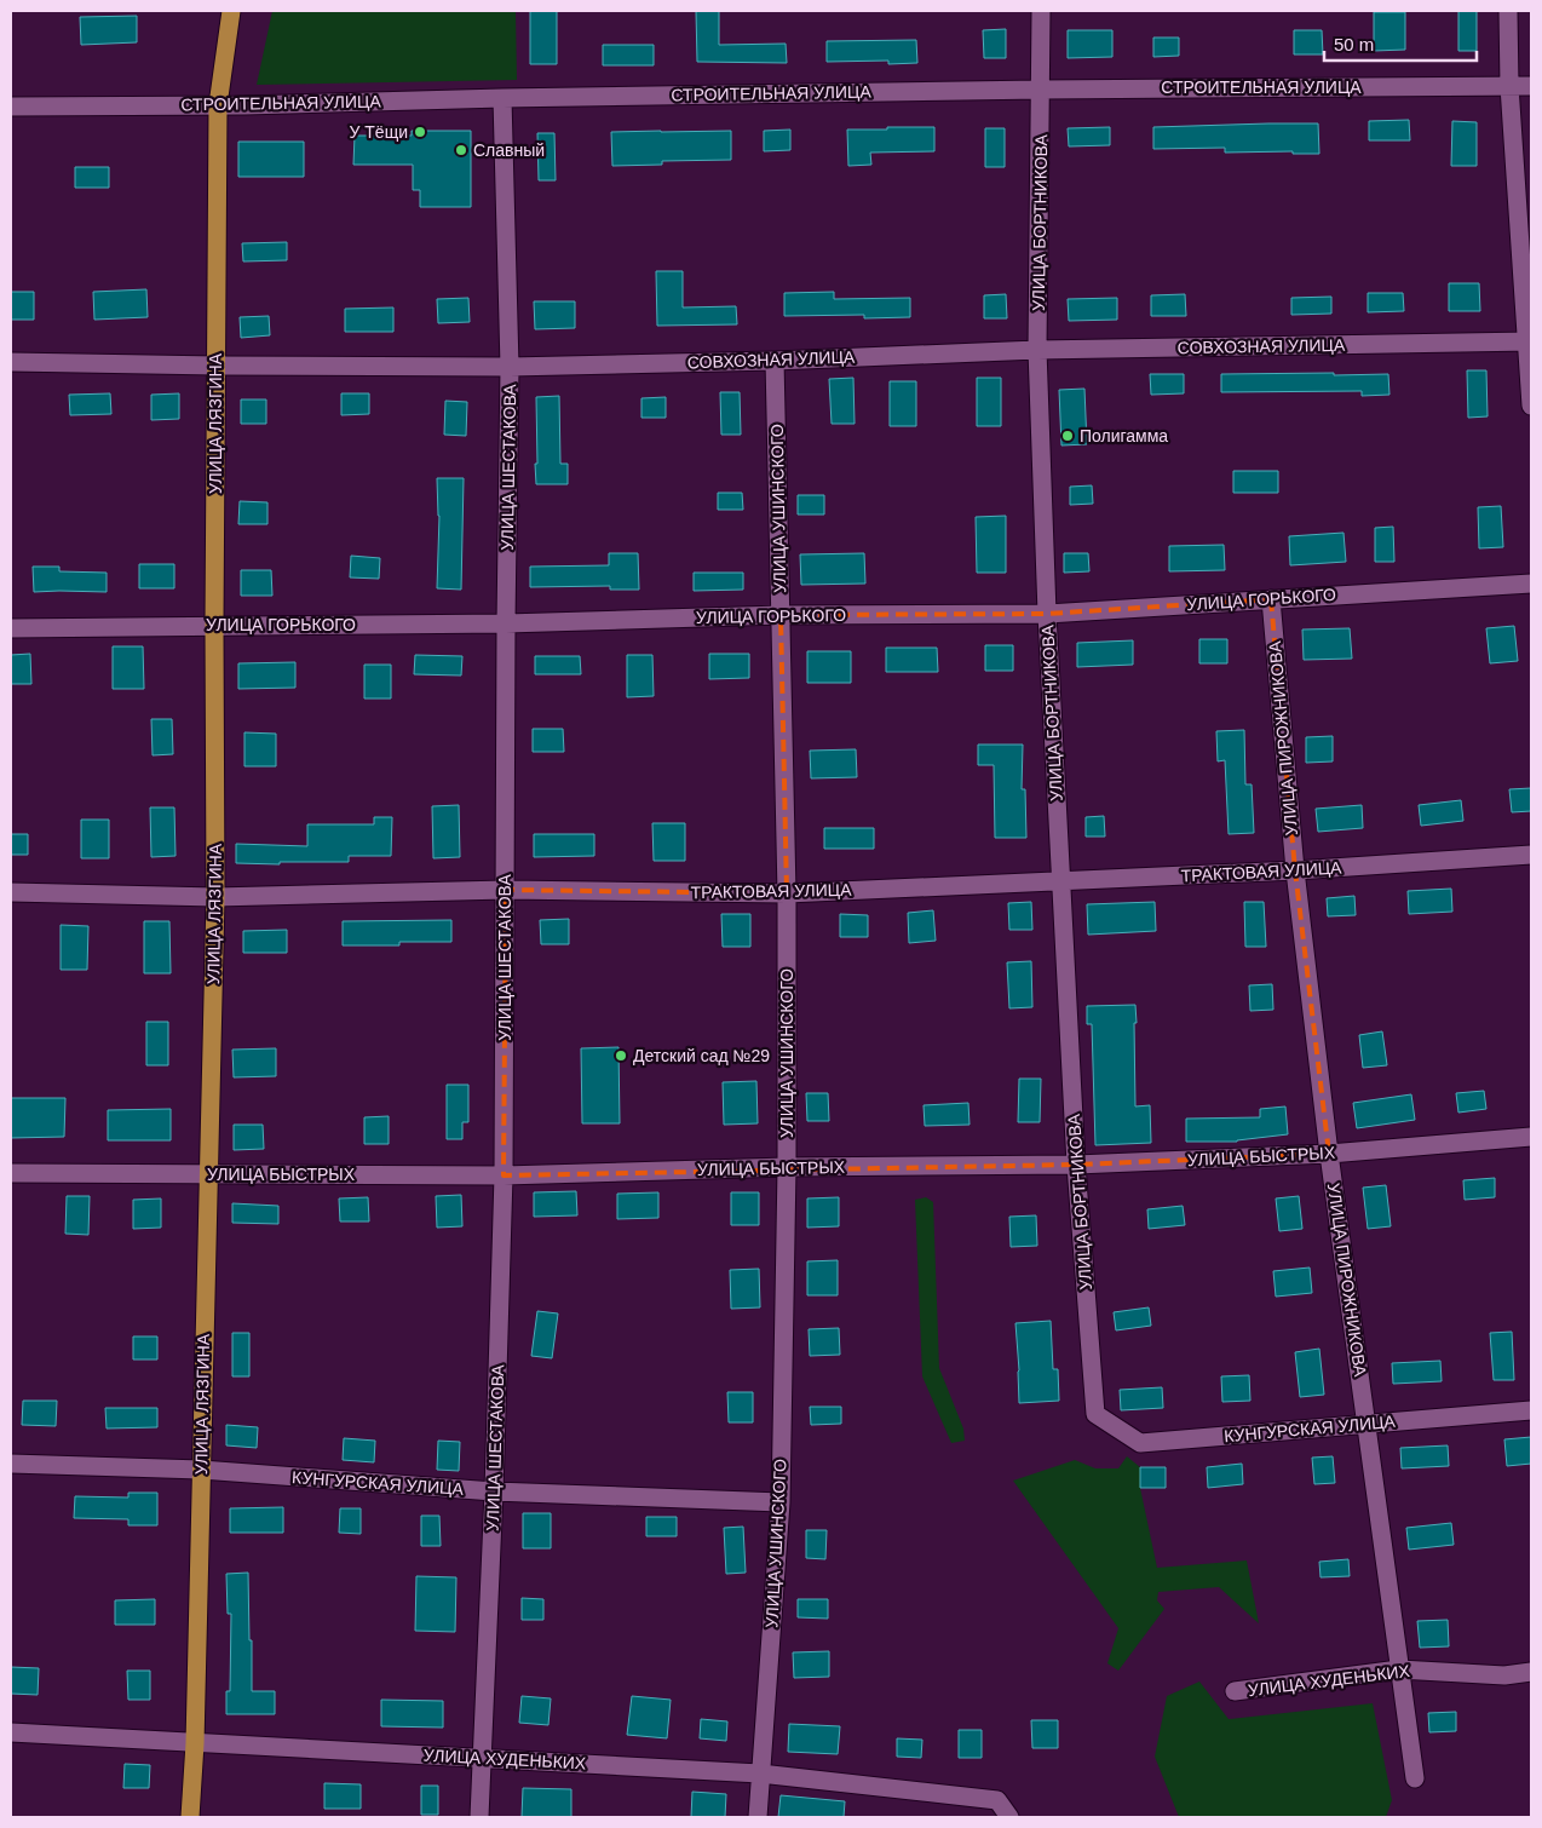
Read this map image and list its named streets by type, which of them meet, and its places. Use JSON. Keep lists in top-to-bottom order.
{
  "streets": {
    "main road": ["УЛИЦА ЛЯЗГИНА"],
    "street": [
      "СТРОИТЕЛЬНАЯ УЛИЦА",
      "УЛИЦА БОРТНИКОВА",
      "СОВХОЗНАЯ УЛИЦА",
      "УЛИЦА ШЕСТАКОВА",
      "УЛИЦА УШИНСКОГО",
      "УЛИЦА ГОРЬКОГО",
      "УЛИЦА ПИРОЖНИКОВА",
      "ТРАКТОВАЯ УЛИЦА",
      "УЛИЦА БЫСТРЫХ",
      "КУНГУРСКАЯ УЛИЦА",
      "УЛИЦА ХУДЕНЬКИХ"
    ]
  },
  "crossings": [
    ["СТРОИТЕЛЬНАЯ УЛИЦА", "УЛИЦА БОРТНИКОВА"],
    ["СТРОИТЕЛЬНАЯ УЛИЦА", "УЛИЦА ЛЯЗГИНА"],
    ["СТРОИТЕЛЬНАЯ УЛИЦА", "УЛИЦА ШЕСТАКОВА"],
    ["УЛИЦА БОРТНИКОВА", "СОВХОЗНАЯ УЛИЦА"],
    ["УЛИЦА БОРТНИКОВА", "УЛИЦА ГОРЬКОГО"],
    ["УЛИЦА БОРТНИКОВА", "ТРАКТОВАЯ УЛИЦА"],
    ["УЛИЦА БОРТНИКОВА", "УЛИЦА БЫСТРЫХ"],
    ["УЛИЦА БОРТНИКОВА", "КУНГУРСКАЯ УЛИЦА"],
    ["СОВХОЗНАЯ УЛИЦА", "УЛИЦА ЛЯЗГИНА"],
    ["СОВХОЗНАЯ УЛИЦА", "УЛИЦА ШЕСТАКОВА"],
    ["СОВХОЗНАЯ УЛИЦА", "УЛИЦА УШИНСКОГО"],
    ["УЛИЦА ЛЯЗГИНА", "УЛИЦА ГОРЬКОГО"],
    ["УЛИЦА ЛЯЗГИНА", "ТРАКТОВАЯ УЛИЦА"],
    ["УЛИЦА ЛЯЗГИНА", "УЛИЦА БЫСТРЫХ"],
    ["УЛИЦА ЛЯЗГИНА", "КУНГУРСКАЯ УЛИЦА"],
    ["УЛИЦА ЛЯЗГИНА", "УЛИЦА ХУДЕНЬКИХ"],
    ["УЛИЦА ШЕСТАКОВА", "УЛИЦА ГОРЬКОГО"],
    ["УЛИЦА ШЕСТАКОВА", "ТРАКТОВАЯ УЛИЦА"],
    ["УЛИЦА ШЕСТАКОВА", "УЛИЦА БЫСТРЫХ"],
    ["УЛИЦА ШЕСТАКОВА", "КУНГУРСКАЯ УЛИЦА"],
    ["УЛИЦА ШЕСТАКОВА", "УЛИЦА ХУДЕНЬКИХ"],
    ["УЛИЦА УШИНСКОГО", "УЛИЦА ГОРЬКОГО"],
    ["УЛИЦА УШИНСКОГО", "ТРАКТОВАЯ УЛИЦА"],
    ["УЛИЦА УШИНСКОГО", "УЛИЦА БЫСТРЫХ"],
    ["УЛИЦА УШИНСКОГО", "КУНГУРСКАЯ УЛИЦА"],
    ["УЛИЦА УШИНСКОГО", "УЛИЦА ХУДЕНЬКИХ"],
    ["УЛИЦА ГОРЬКОГО", "УЛИЦА ПИРОЖНИКОВА"],
    ["УЛИЦА ПИРОЖНИКОВА", "ТРАКТОВАЯ УЛИЦА"],
    ["УЛИЦА ПИРОЖНИКОВА", "УЛИЦА БЫСТРЫХ"],
    ["УЛИЦА ПИРОЖНИКОВА", "КУНГУРСКАЯ УЛИЦА"],
    ["УЛИЦА ПИРОЖНИКОВА", "УЛИЦА ХУДЕНЬКИХ"]
  ],
  "places": [
    "У Тёщи",
    "Славный",
    "Полигамма",
    "Детский сад №29"
  ],
  "scale_bar": "50 m"
}
